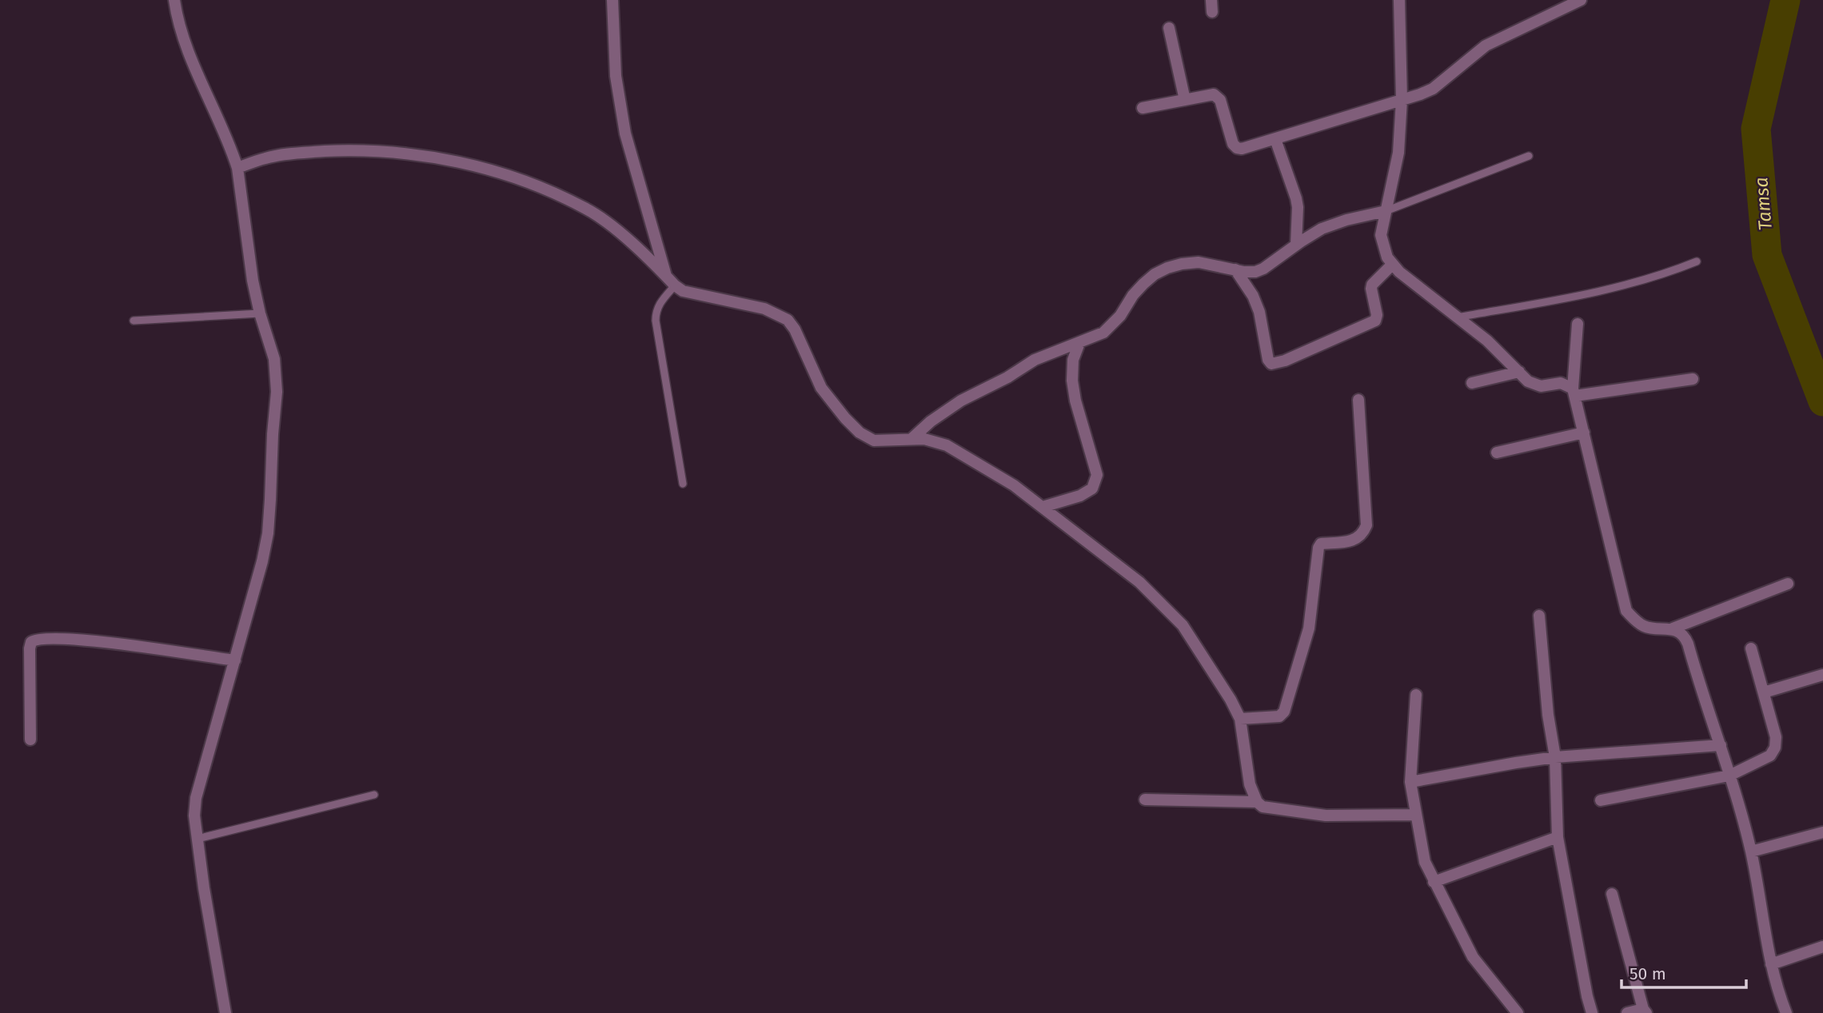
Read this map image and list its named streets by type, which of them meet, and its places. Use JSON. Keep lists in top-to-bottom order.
{
  "water": ["Tamsa"],
  "scale_bar": "50 m"
}
